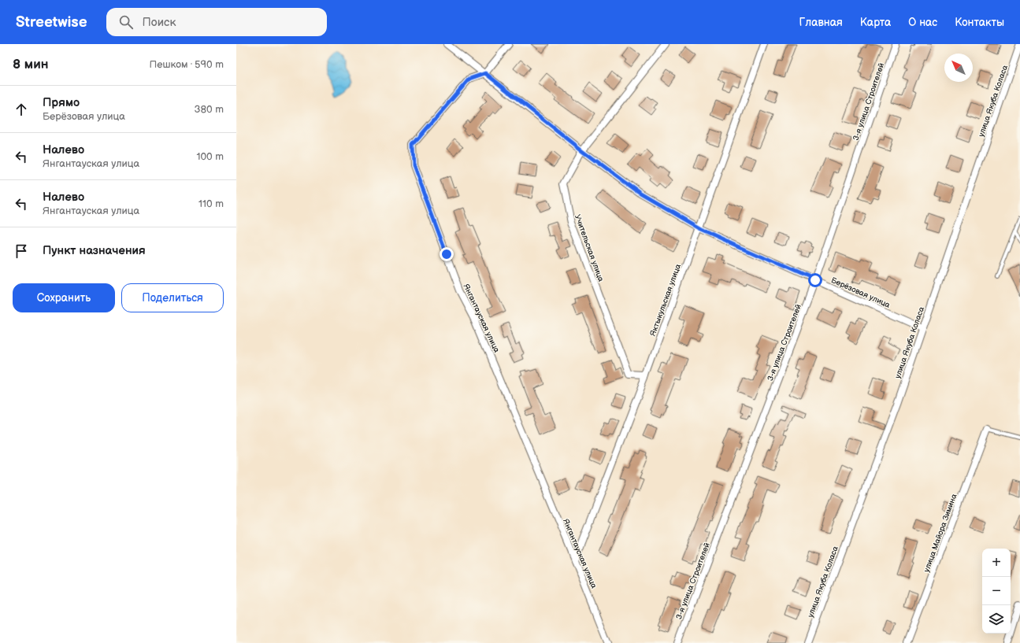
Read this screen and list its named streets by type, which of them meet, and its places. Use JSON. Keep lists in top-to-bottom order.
{
  "streets": {
    "street": [
      "улица Якуба Коласа",
      "3-я улица Строителей",
      "Учительская улица",
      "Берёзовая улица",
      "Яктыкульская улица",
      "Янгантауская улица",
      "улица Майора Зимина"
    ]
  },
  "crossings": [
    ["улица Якуба Коласа", "Берёзовая улица"],
    ["3-я улица Строителей", "Берёзовая улица"],
    ["Учительская улица", "Берёзовая улица"],
    ["Учительская улица", "Яктыкульская улица"],
    ["Берёзовая улица", "Яктыкульская улица"],
    ["Берёзовая улица", "Янгантауская улица"],
    ["Яктыкульская улица", "Янгантауская улица"]
  ],
  "north": "top left",
  "page": {
    "header": "Streetwise",
    "search": "Поиск",
    "nav": [
      "Главная",
      "Карта",
      "О нас",
      "Контакты"
    ],
    "heading": ["8 мин", "Пешком · 590 m"],
    "list": [
      ["Прямо", "Берёзовая улица", "380 m"],
      ["Налево", "Янгантауская улица", "100 m"],
      ["Налево", "Янгантауская улица", "110 m"],
      "Пункт назначения"
    ],
    "buttons": ["Сохранить", "Поделиться"],
    "map_buttons": ["+", "−"]
  }
}
